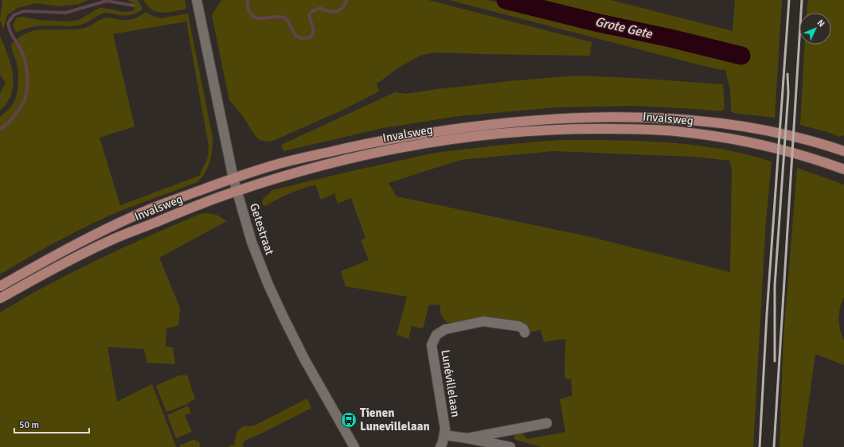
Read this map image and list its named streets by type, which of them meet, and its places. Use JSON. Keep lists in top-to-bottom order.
{
  "streets": {
    "main road": ["Invalsweg"],
    "street": ["Getestraat", "Lunévillelaan"]
  },
  "crossings": [
    ["Invalsweg", "Getestraat"]
  ],
  "water": ["Grote Gete"],
  "places": {
    "bus stop": ["Tienen Lunevillelaan"]
  },
  "scale_bar": "50 m",
  "north": "top right"
}
